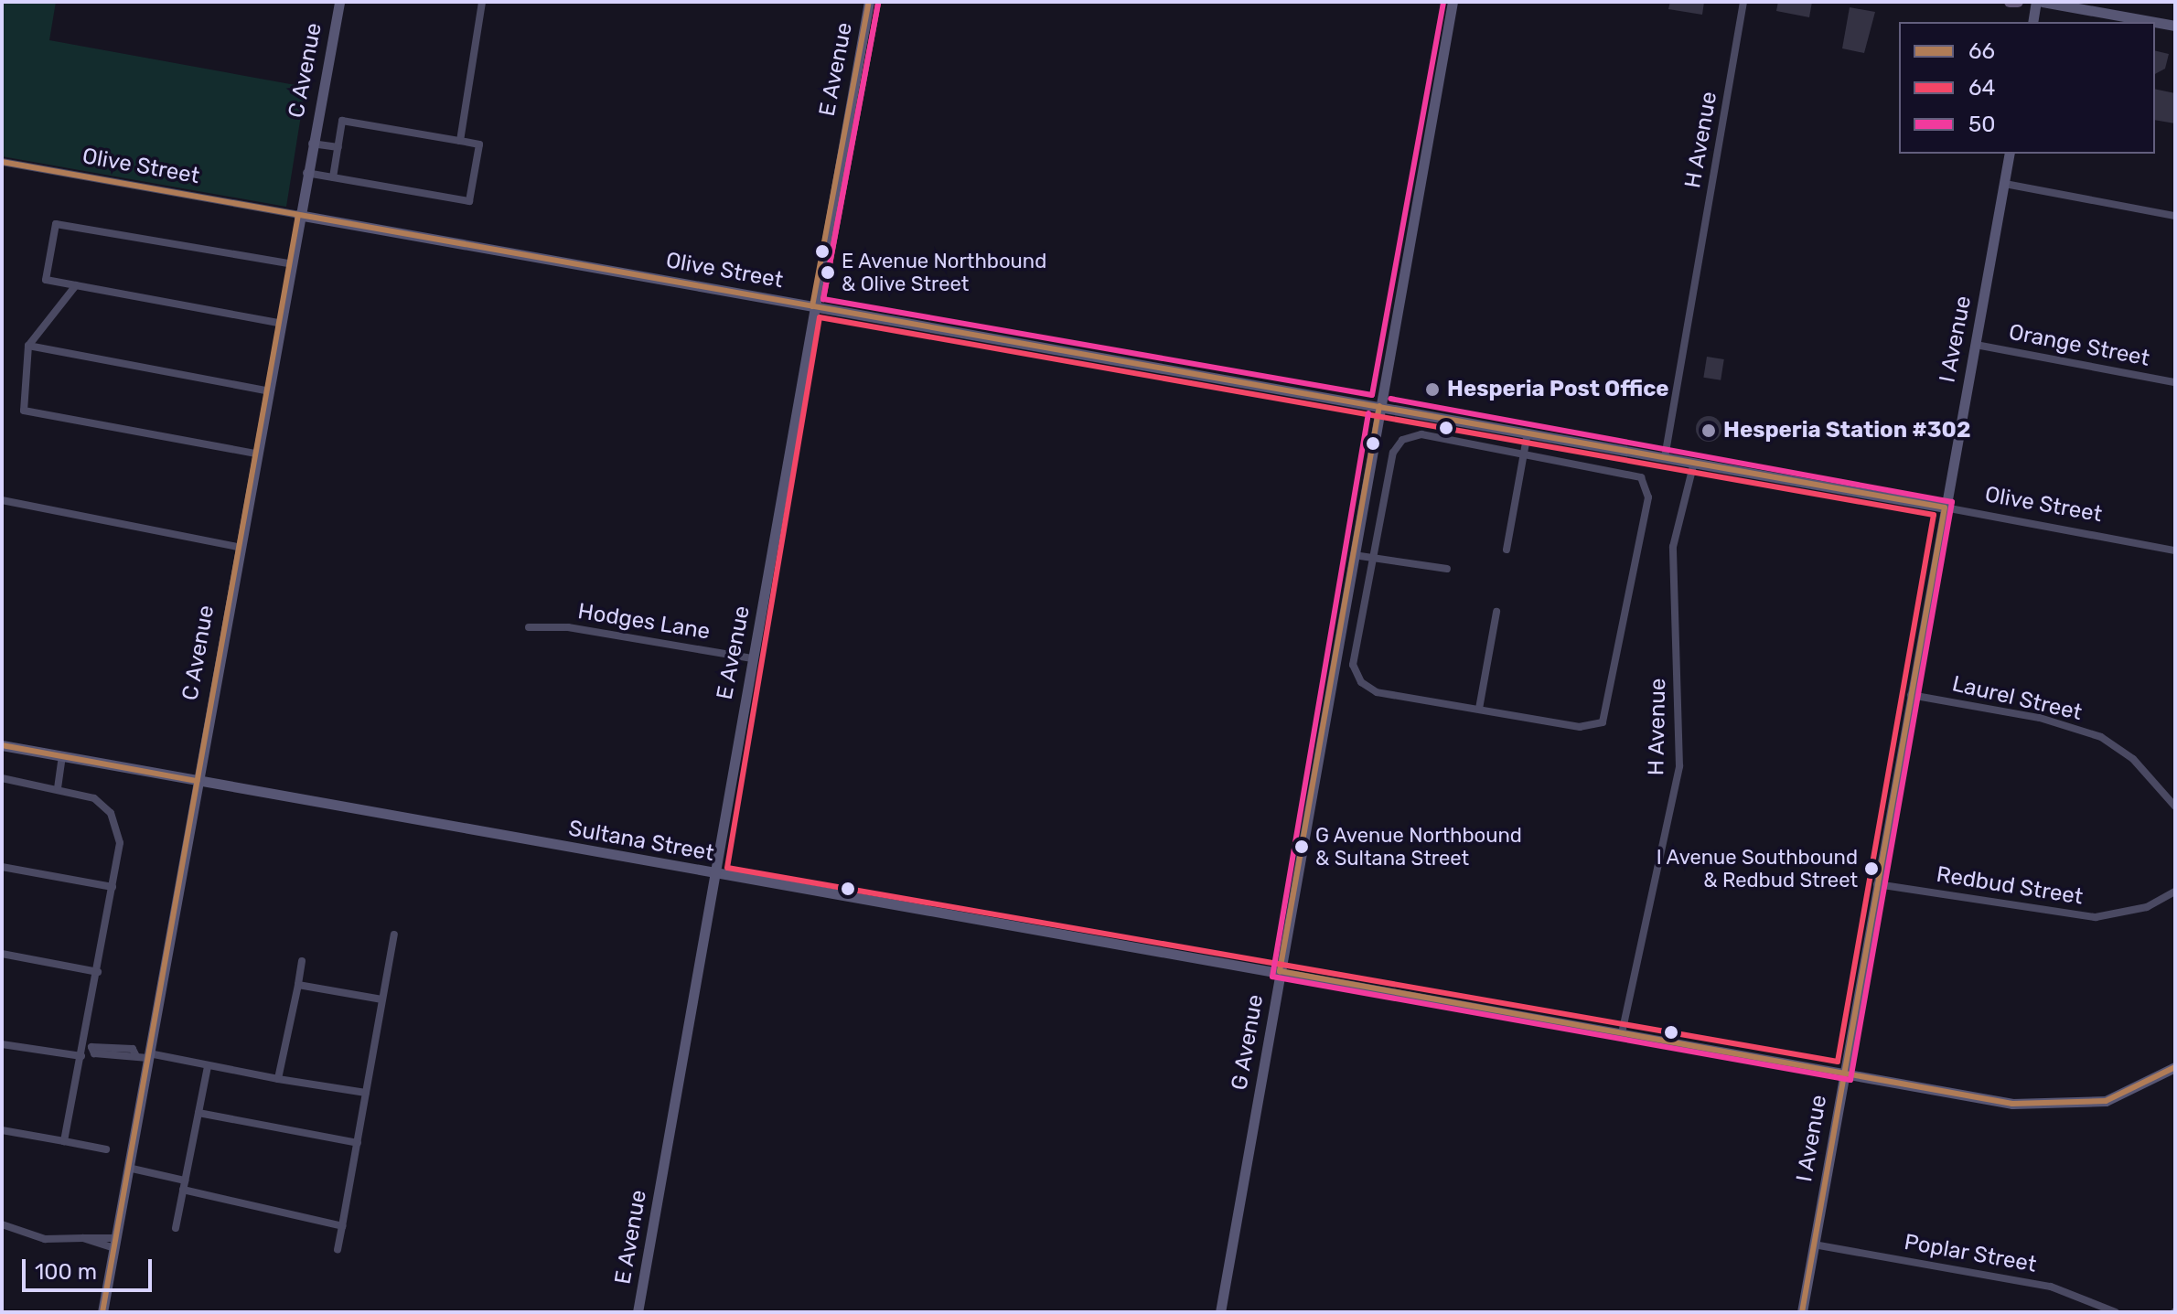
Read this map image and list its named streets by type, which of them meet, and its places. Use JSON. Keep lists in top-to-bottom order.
{
  "streets": {
    "street": [
      "E Avenue",
      "C Avenue",
      "H Avenue",
      "Olive Street",
      "I Avenue",
      "Orange Street",
      "Hodges Lane",
      "Laurel Street",
      "Sultana Street",
      "Redbud Street",
      "G Avenue",
      "Poplar Street"
    ]
  },
  "crossings": [
    ["E Avenue", "Olive Street"],
    ["E Avenue", "Hodges Lane"],
    ["E Avenue", "Sultana Street"],
    ["C Avenue", "Olive Street"],
    ["C Avenue", "Sultana Street"],
    ["H Avenue", "Olive Street"],
    ["H Avenue", "Sultana Street"],
    ["Olive Street", "I Avenue"],
    ["Olive Street", "G Avenue"],
    ["I Avenue", "Orange Street"],
    ["I Avenue", "Laurel Street"],
    ["I Avenue", "Sultana Street"],
    ["I Avenue", "Redbud Street"],
    ["I Avenue", "Poplar Street"],
    ["Sultana Street", "G Avenue"]
  ],
  "places": [
    "E Avenue Northbound & Olive Street",
    "Hesperia Post Office",
    "Hesperia Station #302",
    "G Avenue Northbound & Sultana Street",
    "I Avenue Southbound & Redbud Street"
  ],
  "lines": ["transit line 66", "transit line 50", "transit line 64"],
  "legend": ["66", "64", "50"],
  "scale_bar": "100 m"
}
